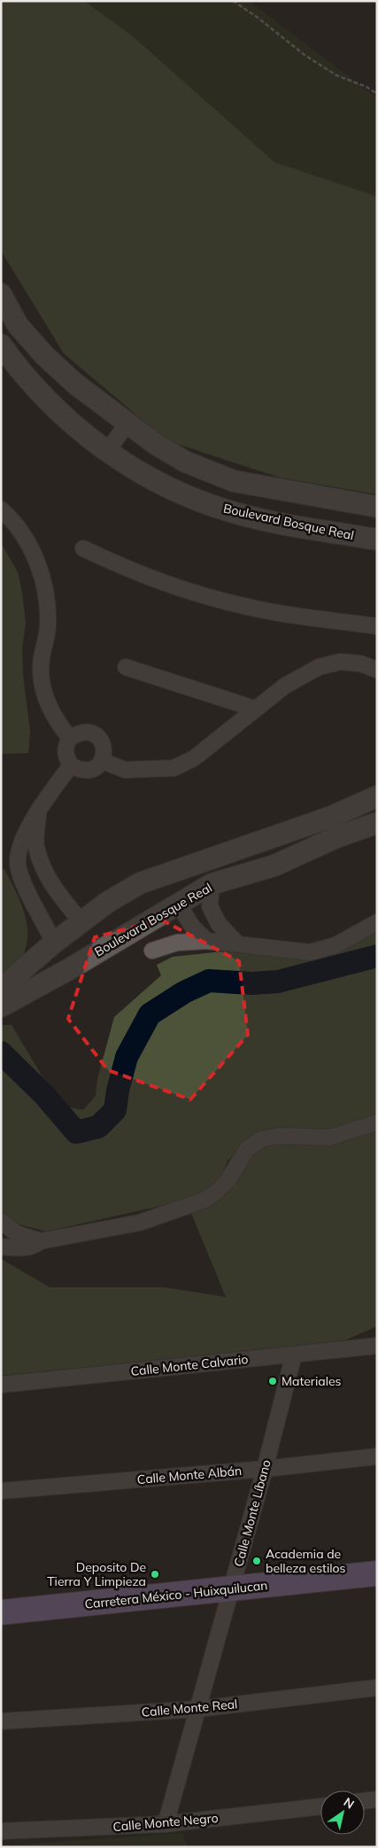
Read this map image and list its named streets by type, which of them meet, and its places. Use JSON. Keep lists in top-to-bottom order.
{
  "streets": {
    "main road": ["Carretera México - Huixquilucan"],
    "street": [
      "Boulevard Bosque Real",
      "Calle Monte Calvario",
      "Calle Monte Albán",
      "Calle Monte Líbano",
      "Calle Monte Real",
      "Calle Monte Negro"
    ]
  },
  "crossings": [
    ["Calle Monte Calvario", "Calle Monte Líbano"],
    ["Calle Monte Albán", "Calle Monte Líbano"],
    ["Calle Monte Líbano", "Carretera México - Huixquilucan"],
    ["Calle Monte Líbano", "Calle Monte Real"],
    ["Calle Monte Líbano", "Calle Monte Negro"]
  ],
  "places": ["Materiales", "Academia de belleza estilos", "Deposito De Tierra Y Limpieza"],
  "north": "top right"
}
